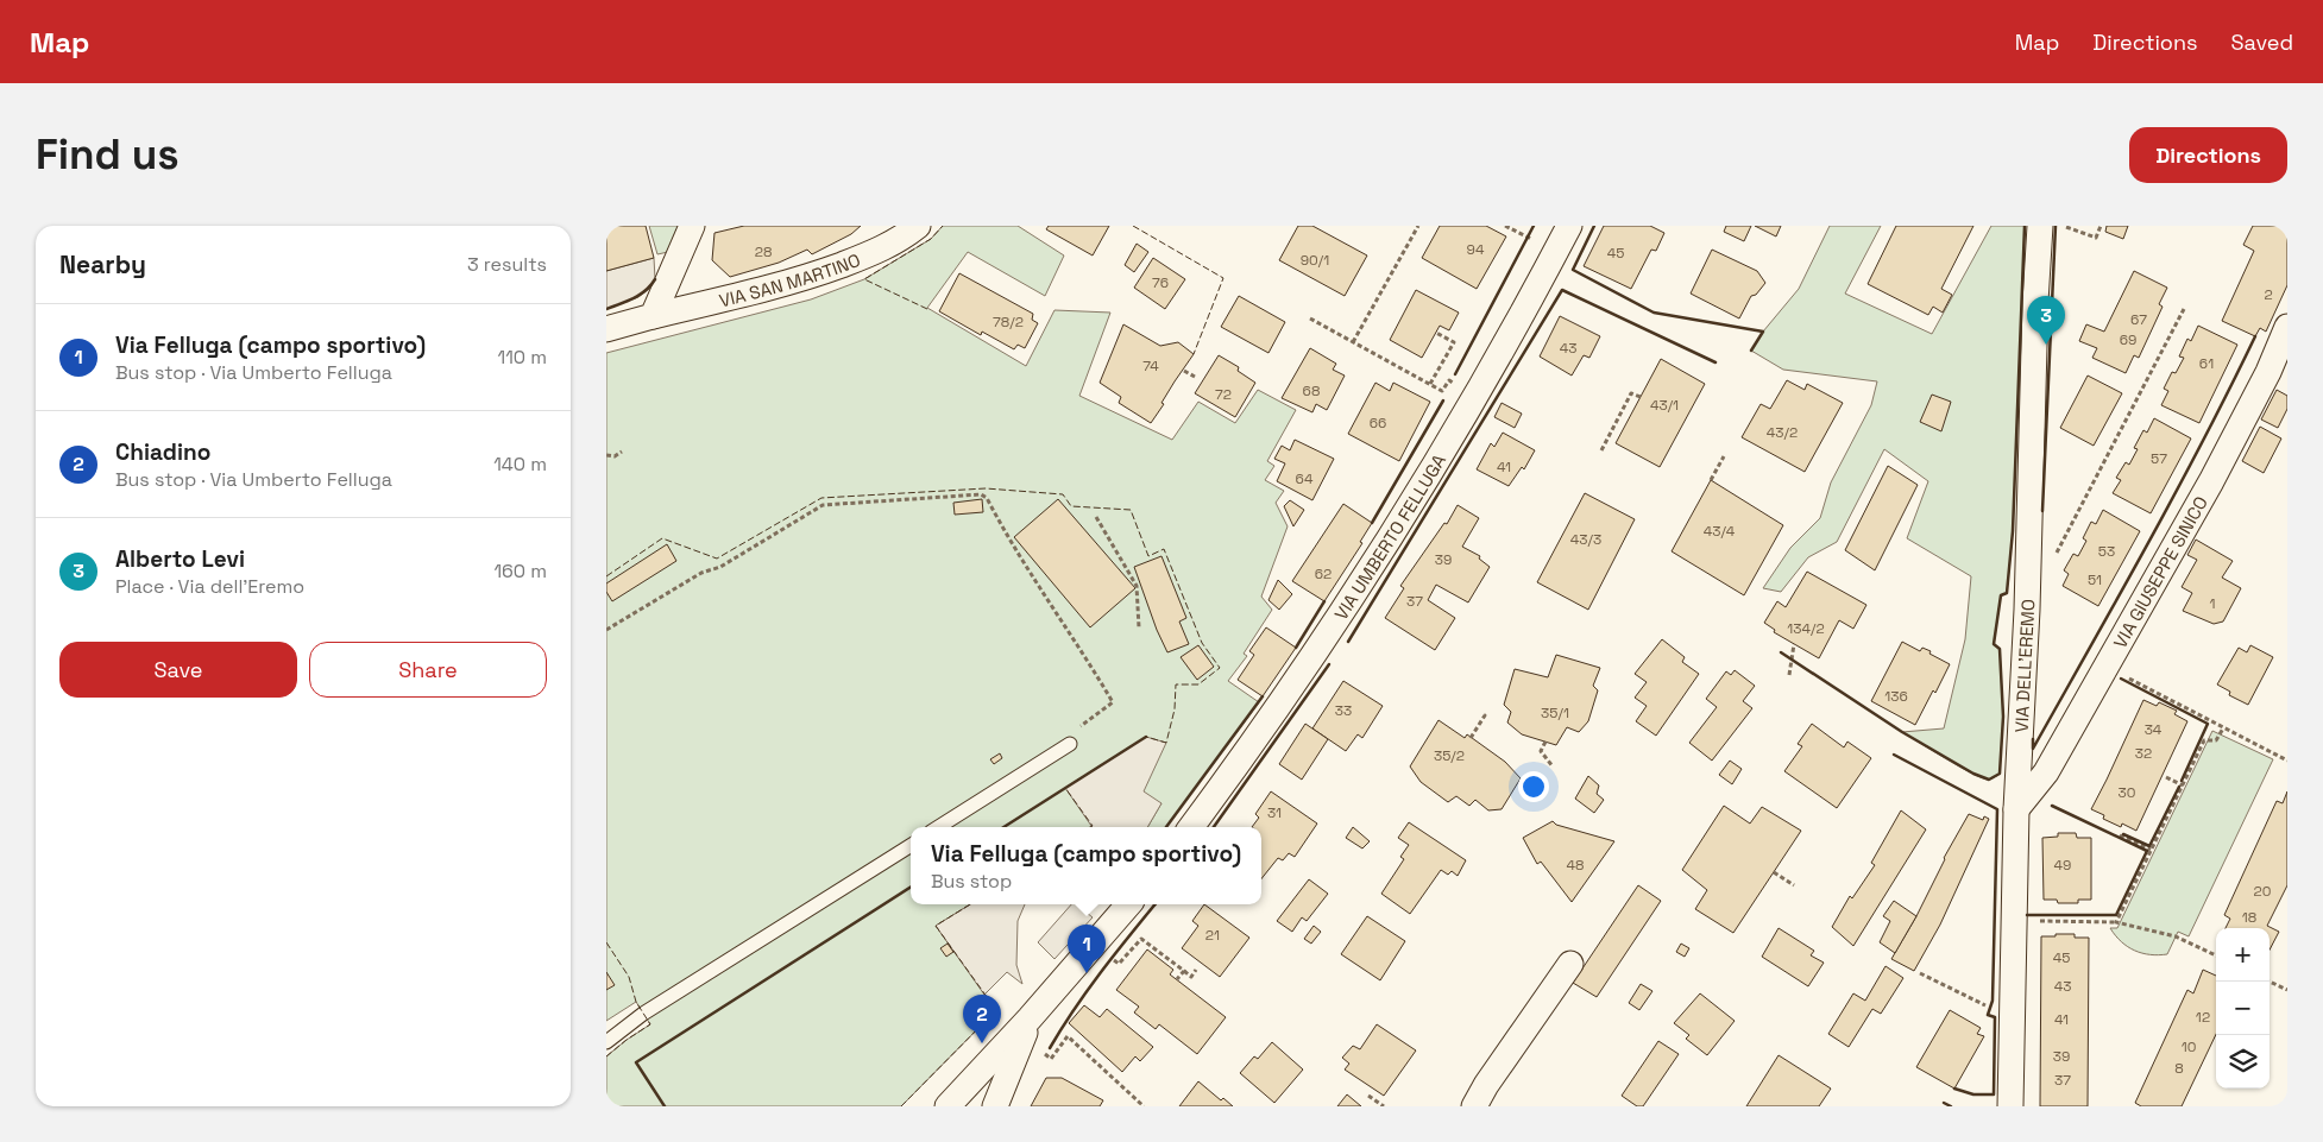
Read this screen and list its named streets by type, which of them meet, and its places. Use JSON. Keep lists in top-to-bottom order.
{
  "streets": {
    "street": [
      "VIA SAN MARTINO",
      "VIA UMBERTO FELLUGA",
      "VIA GIUSEPPE SINICO",
      "VIA DELL'EREMO"
    ]
  },
  "crossings": [
    ["VIA GIUSEPPE SINICO", "VIA DELL'EREMO"]
  ],
  "house_numbers": [
    "94",
    "28",
    "45",
    "90/1",
    "76",
    "2",
    "67",
    "78/2",
    "69",
    "43",
    "61",
    "74",
    "68",
    "72",
    "43/1",
    "66",
    "43/2",
    "57",
    "41",
    "64",
    "43/4",
    "43/3",
    "53",
    "39",
    "62",
    "51",
    "37",
    "1",
    "134/2",
    "136",
    "33",
    "35/1",
    "34",
    "32",
    "35/2",
    "30",
    "31",
    "48",
    "49",
    "20",
    "18",
    "21",
    "45",
    "43",
    "12",
    "41",
    "10",
    "39",
    "8",
    "37"
  ],
  "page": {
    "header": "Map",
    "nav": ["Map", "Directions", "Saved"],
    "buttons": [
      "Directions",
      ["Save", "Share"]
    ],
    "title": "Find us",
    "heading": ["Nearby", "3 results"],
    "pins": ["3", "1", "2"],
    "list": [
      {
        "mark": "1",
        "name": "Via Felluga (campo sportivo)",
        "note": "Bus stop · Via Umberto Felluga",
        "value": "110 m"
      },
      {
        "mark": "2",
        "name": "Chiadino",
        "note": "Bus stop · Via Umberto Felluga",
        "value": "140 m"
      },
      {
        "mark": "3",
        "name": "Alberto Levi",
        "note": "Place · Via dell'Eremo",
        "value": "160 m"
      }
    ],
    "popup": ["Via Felluga (campo sportivo)", "Bus stop"],
    "map_buttons": ["+", "−"]
  }
}
